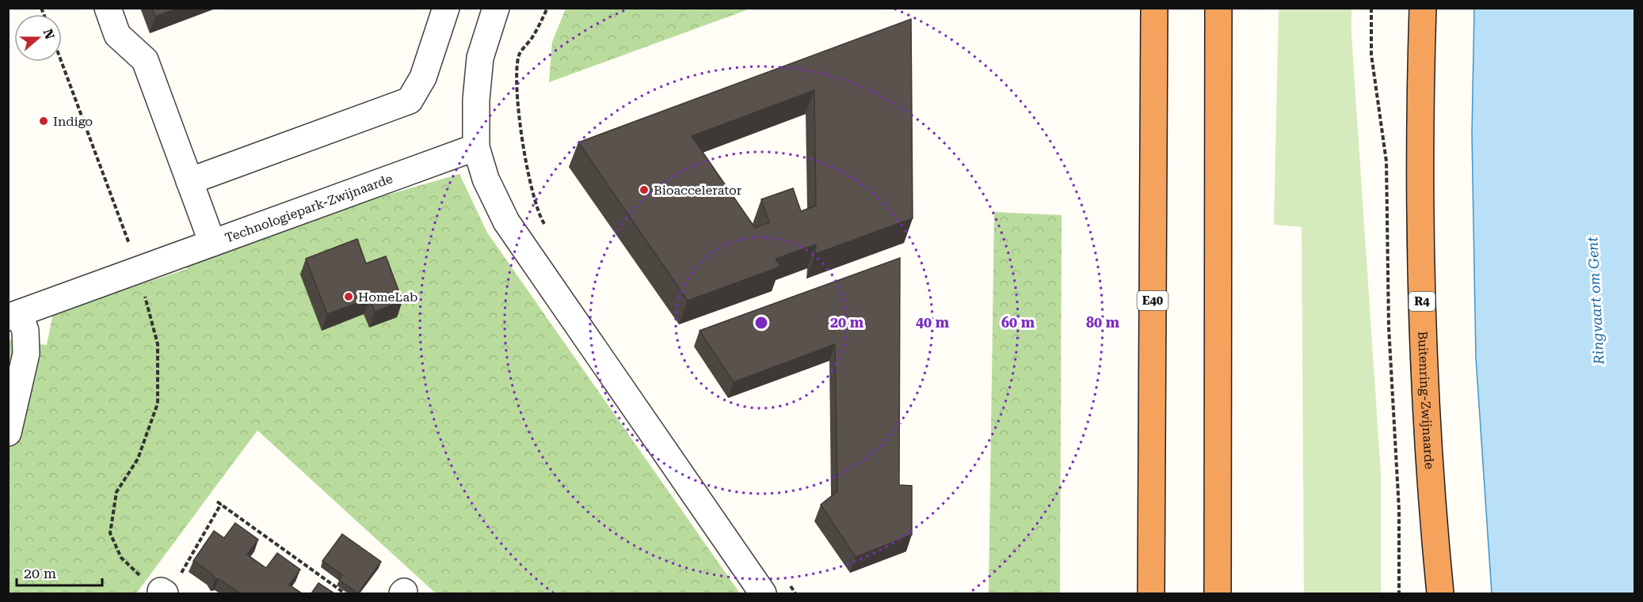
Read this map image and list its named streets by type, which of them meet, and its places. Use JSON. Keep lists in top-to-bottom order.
{
  "streets": {
    "highway": ["E40", "R4", "Buitenring-Zwijnaarde"],
    "street": ["Technologiepark-Zwijnaarde"]
  },
  "water": ["Ringvaart om Gent"],
  "places": ["Indigo", "Bioaccelerator", "HomeLab"],
  "scale_bar": "20 m",
  "north": "right",
  "rings": [
    "20 m",
    "40 m",
    "60 m",
    "80 m"
  ]
}
